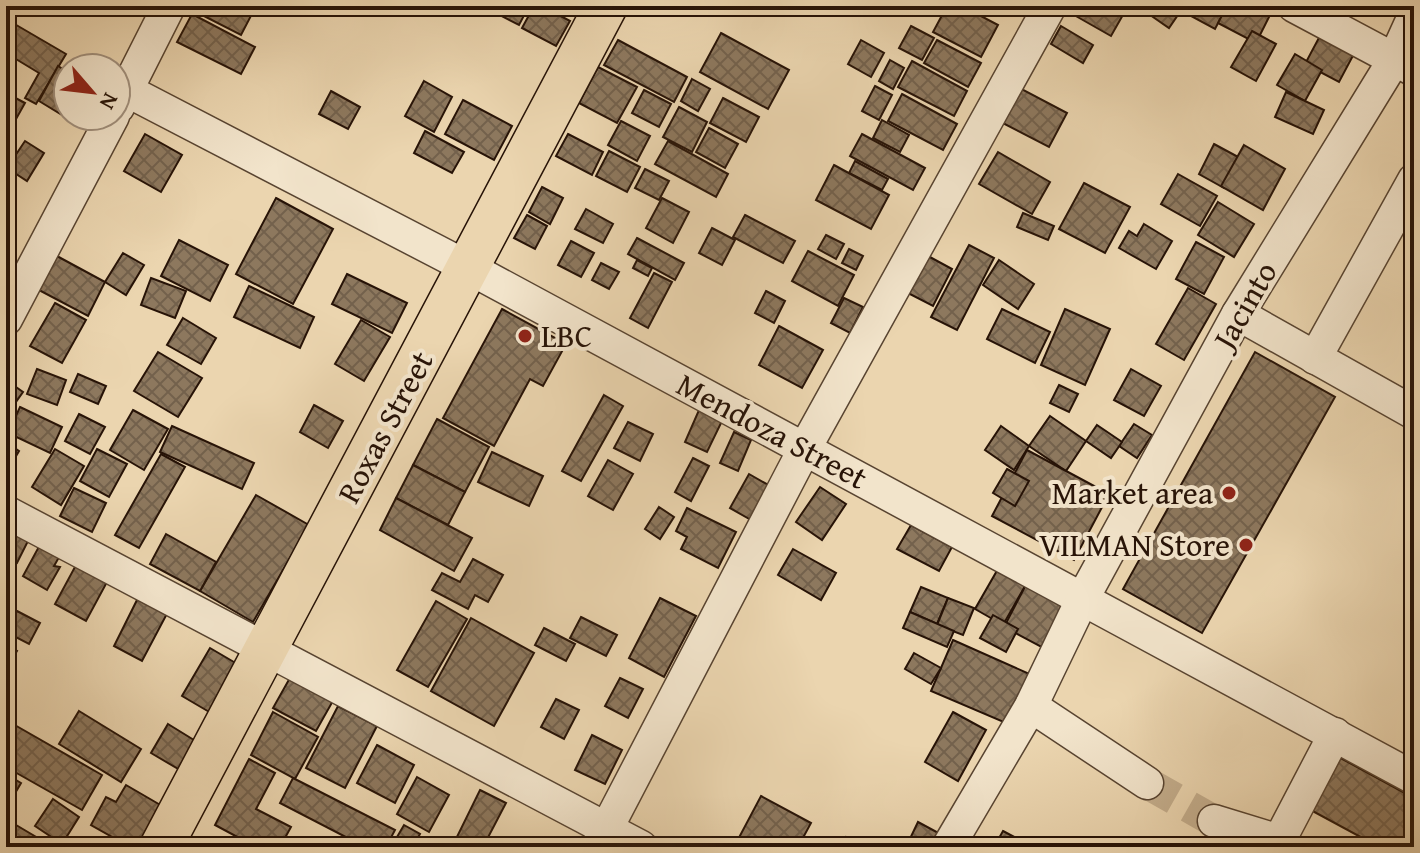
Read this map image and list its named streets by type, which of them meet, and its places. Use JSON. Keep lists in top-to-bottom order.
{
  "streets": {
    "main road": ["Roxas Street"],
    "street": ["Jacinto", "Mendoza Street"]
  },
  "crossings": [
    ["Jacinto", "Mendoza Street"],
    ["Roxas Street", "Mendoza Street"]
  ],
  "places": ["LBC", "Market area", "VILMAN Store"],
  "north": "bottom right"
}
